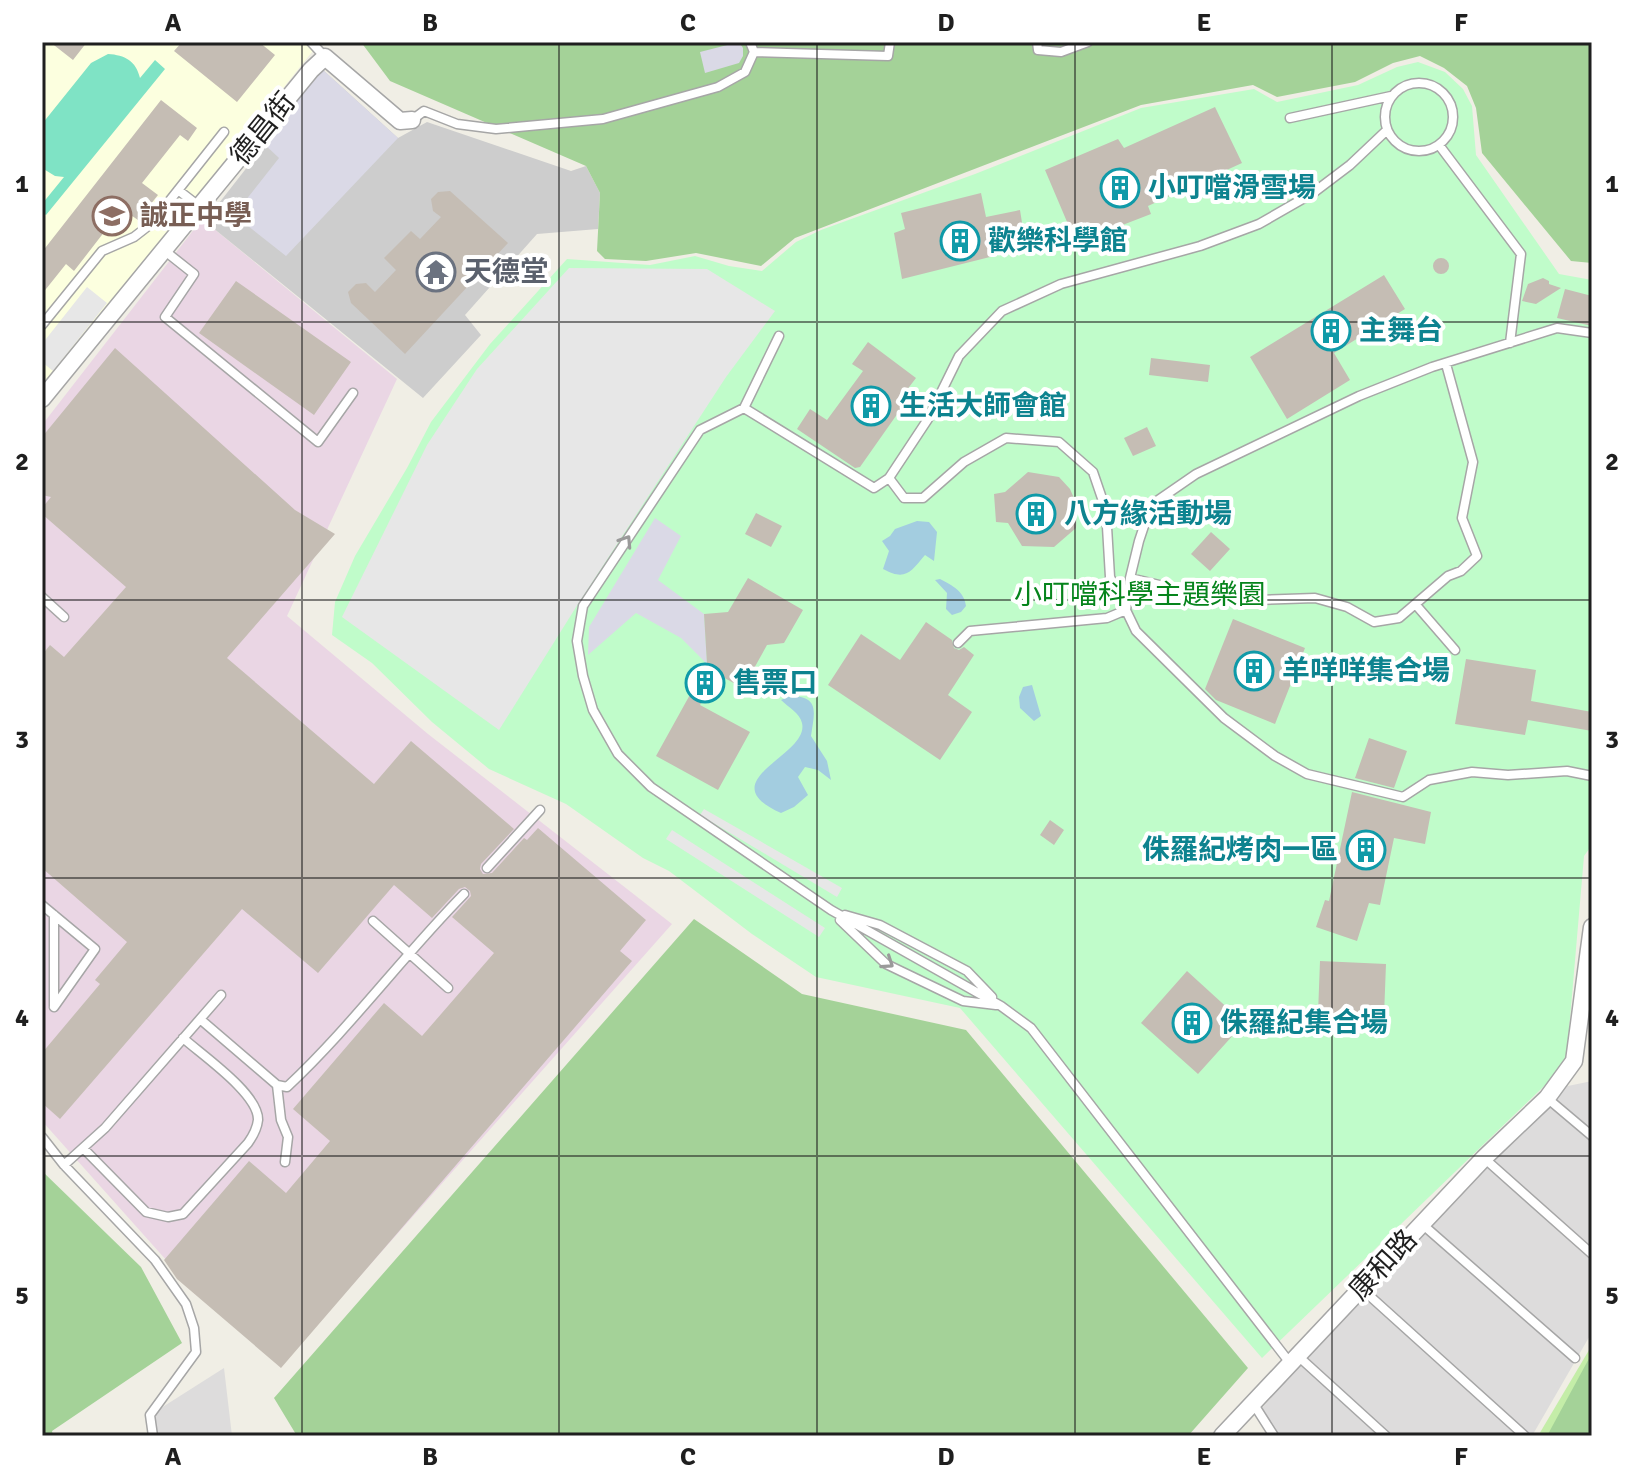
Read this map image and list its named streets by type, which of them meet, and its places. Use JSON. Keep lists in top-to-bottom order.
{
  "streets": {
    "street": ["德昌街", "康和路"]
  },
  "parks": ["小叮噹科學主題樂園"],
  "places": {
    "building": [
      "小叮噹滑雪場",
      "歡樂科學館",
      "主舞台",
      "生活大師會館",
      "八方緣活動場",
      "羊咩咩集合場",
      "售票口",
      "侏羅紀烤肉一區",
      "侏羅紀集合場"
    ],
    "school or university": ["誠正中學"],
    "temple": ["天德堂"]
  },
  "grid": {
    "columns": [
      "A",
      "B",
      "C",
      "D",
      "E",
      "F"
    ],
    "rows": [
      "1",
      "2",
      "3",
      "4",
      "5"
    ]
  }
}
